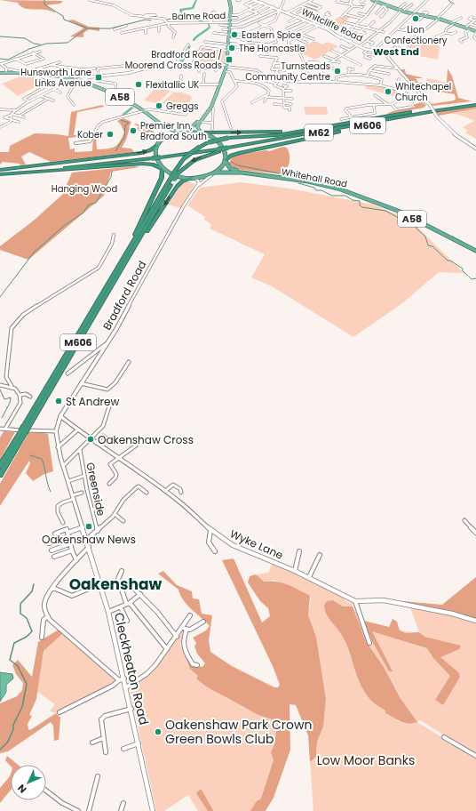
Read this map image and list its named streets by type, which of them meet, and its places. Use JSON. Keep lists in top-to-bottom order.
{
  "streets": {
    "highway": [
      "A58",
      "M606",
      "M62",
      "Whitehall Road"
    ],
    "main road": ["Whitcliffe Road"],
    "street": [
      "Balme Road",
      "Bradford Road",
      "Greenside",
      "Wyke Lane",
      "Cleckheaton Road"
    ]
  },
  "crossings": [
    ["A58", "M606"],
    ["A58", "Whitehall Road"],
    ["A58", "Bradford Road"],
    ["M606", "M62"],
    ["M606", "Whitehall Road"],
    ["M606", "Bradford Road"],
    ["Whitehall Road", "Bradford Road"],
    ["Bradford Road", "Wyke Lane"],
    ["Bradford Road", "Cleckheaton Road"]
  ],
  "districts": ["West End", "Oakenshaw"],
  "parks": ["Hanging Wood", "Low Moor Banks"],
  "places": {
    "other": [
      "Lion Confectionery",
      "Eastern Spice",
      "The Horncastle",
      "Turnsteads Community Centre",
      "Flexitallic UK",
      "Whitechapel Church",
      "Greggs",
      "Premier Inn, Bradford South",
      "Kober",
      "St Andrew",
      "Oakenshaw Cross",
      "Oakenshaw News",
      "Oakenshaw Park Crown Green Bowls Club"
    ],
    "transit": ["Bradford Road / Moorend Cross Roads", "Hunsworth Lane Links Avenue"]
  },
  "north": "bottom left"
}
